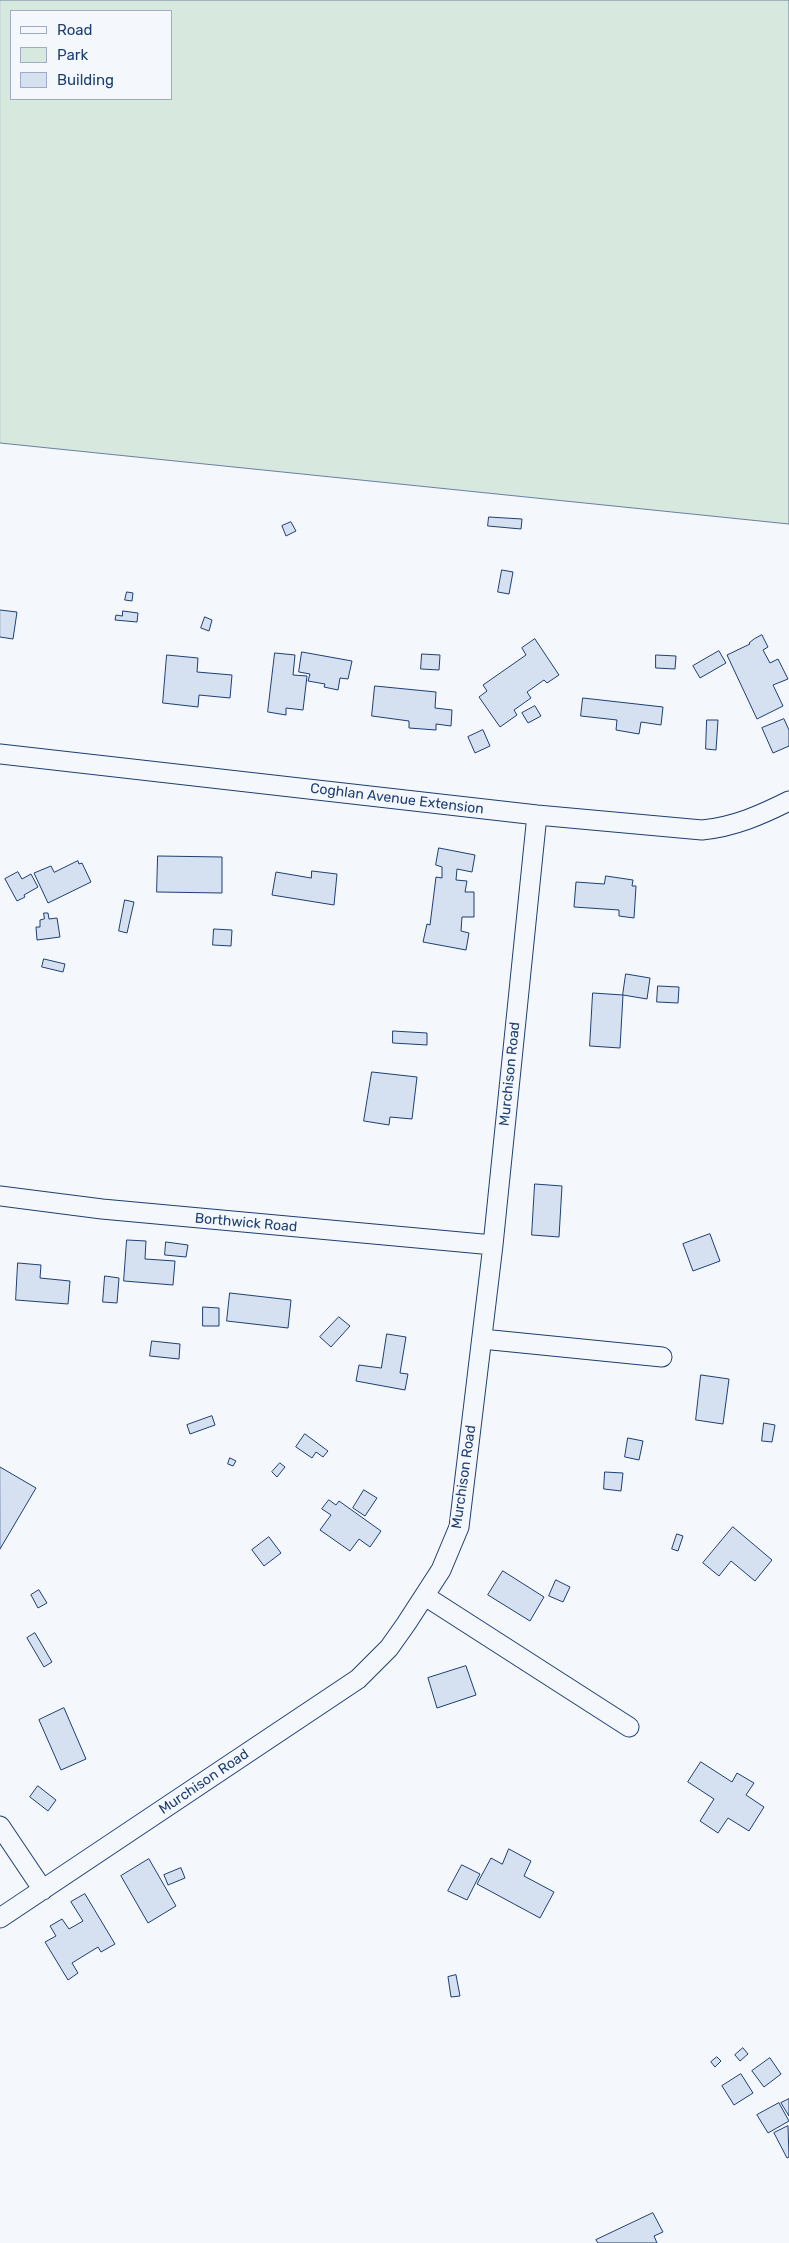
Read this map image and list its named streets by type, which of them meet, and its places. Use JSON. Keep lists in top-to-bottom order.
{
  "streets": {
    "street": ["Coghlan Avenue Extension", "Murchison Road", "Borthwick Road"]
  },
  "crossings": [
    ["Coghlan Avenue Extension", "Murchison Road"],
    ["Murchison Road", "Borthwick Road"]
  ],
  "legend": ["Road", "Park", "Building"]
}
